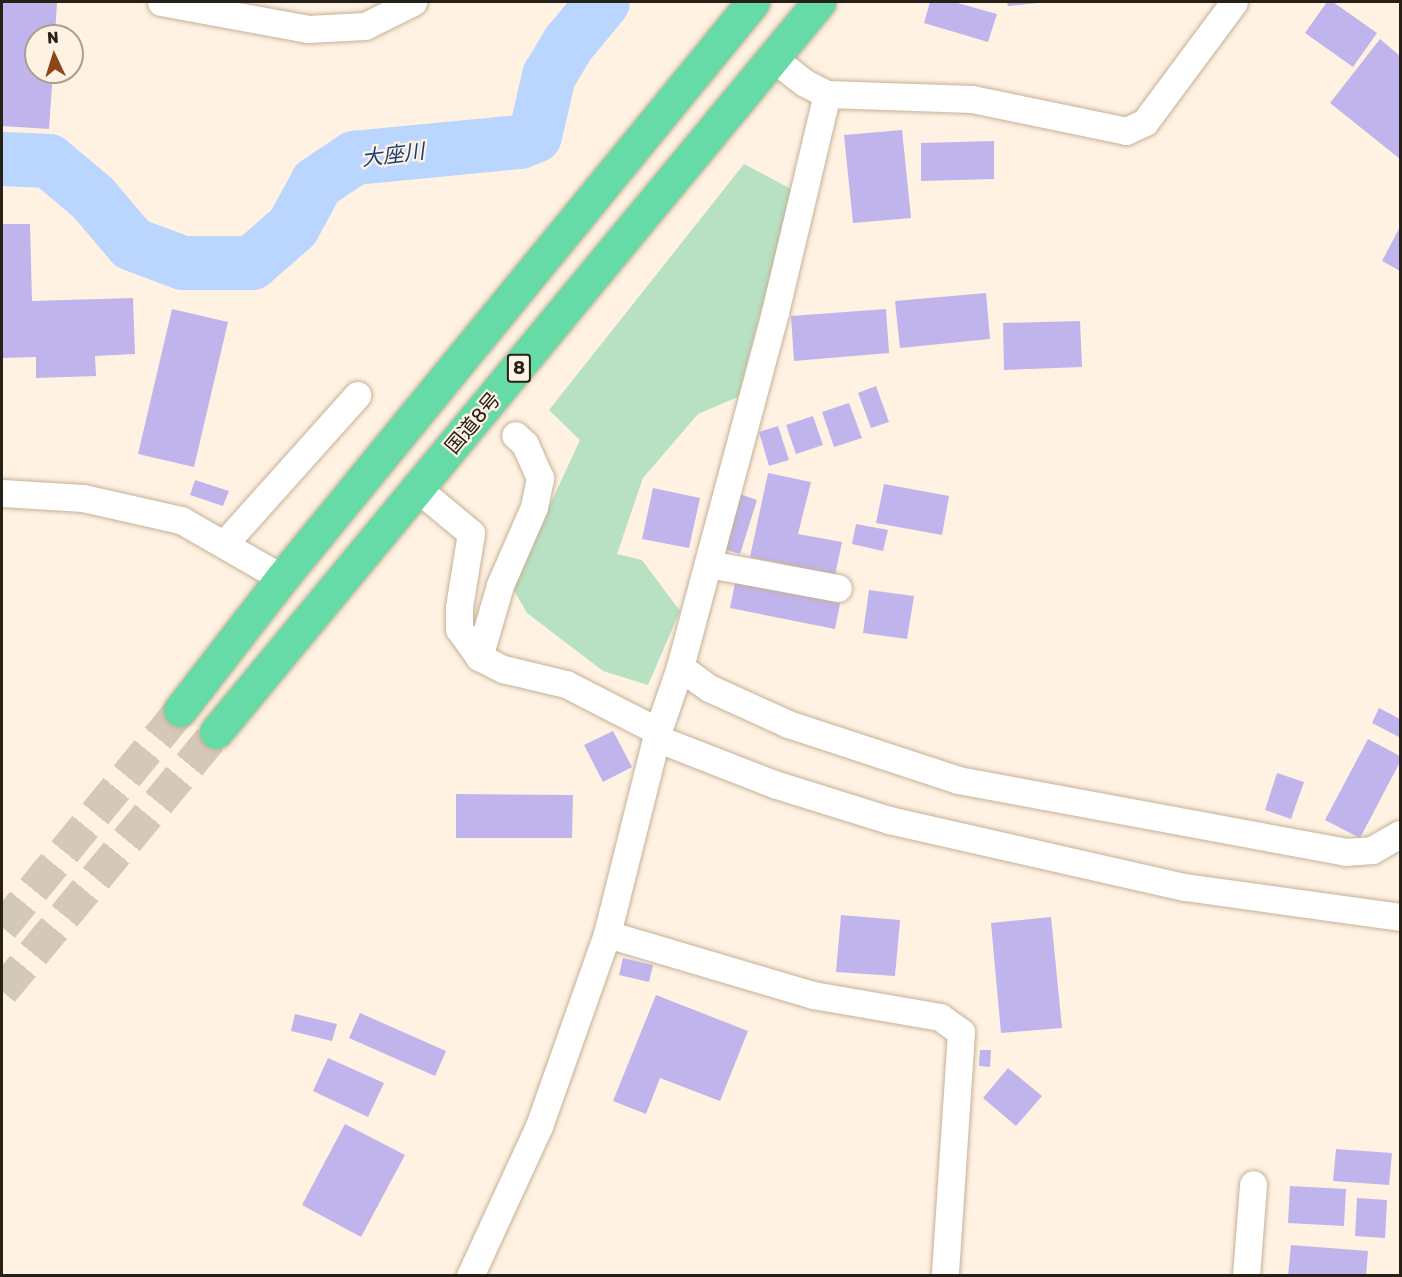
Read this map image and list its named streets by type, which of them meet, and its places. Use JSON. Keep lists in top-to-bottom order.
{
  "streets": {
    "highway": ["8", "国道8号"]
  },
  "water": ["大座川"],
  "north": "top"
}
